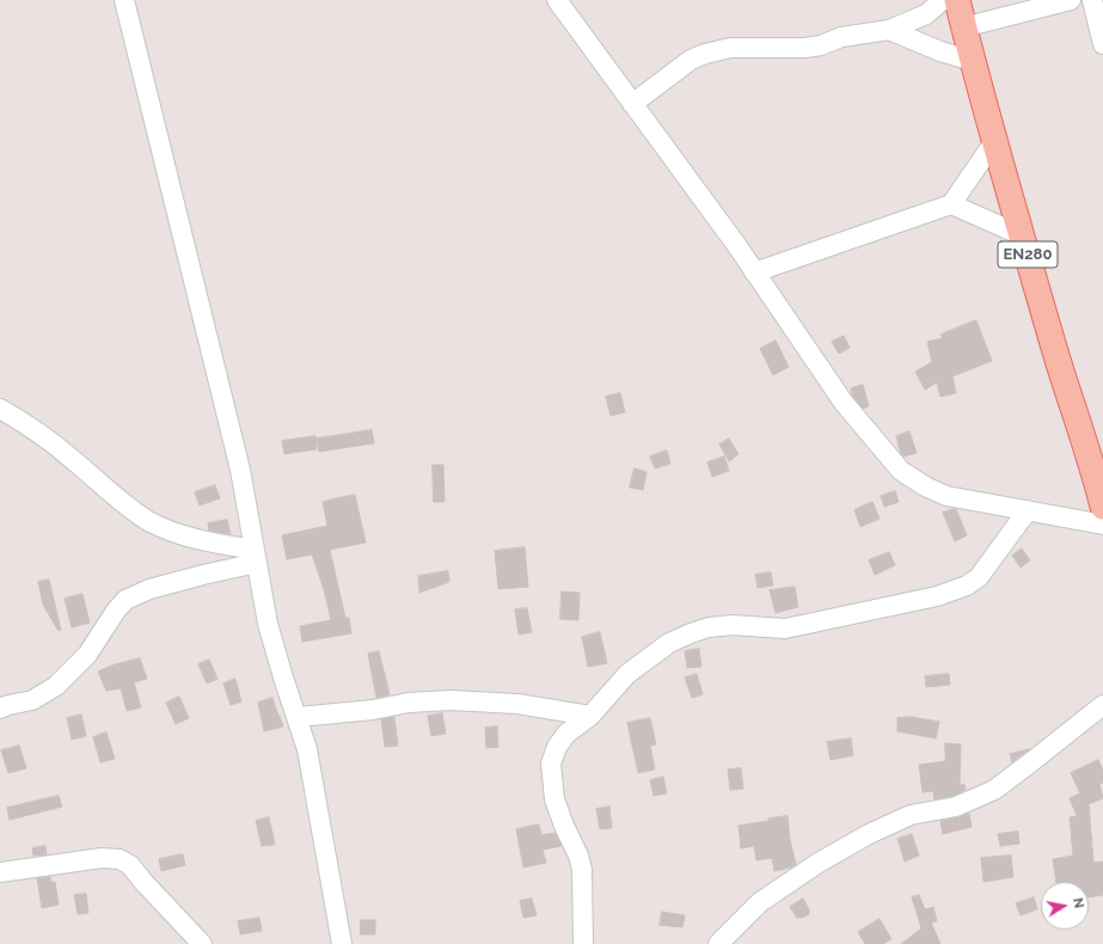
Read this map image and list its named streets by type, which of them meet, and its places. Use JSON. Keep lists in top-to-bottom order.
{
  "streets": {
    "main road": ["EN280"]
  },
  "north": "right"
}
